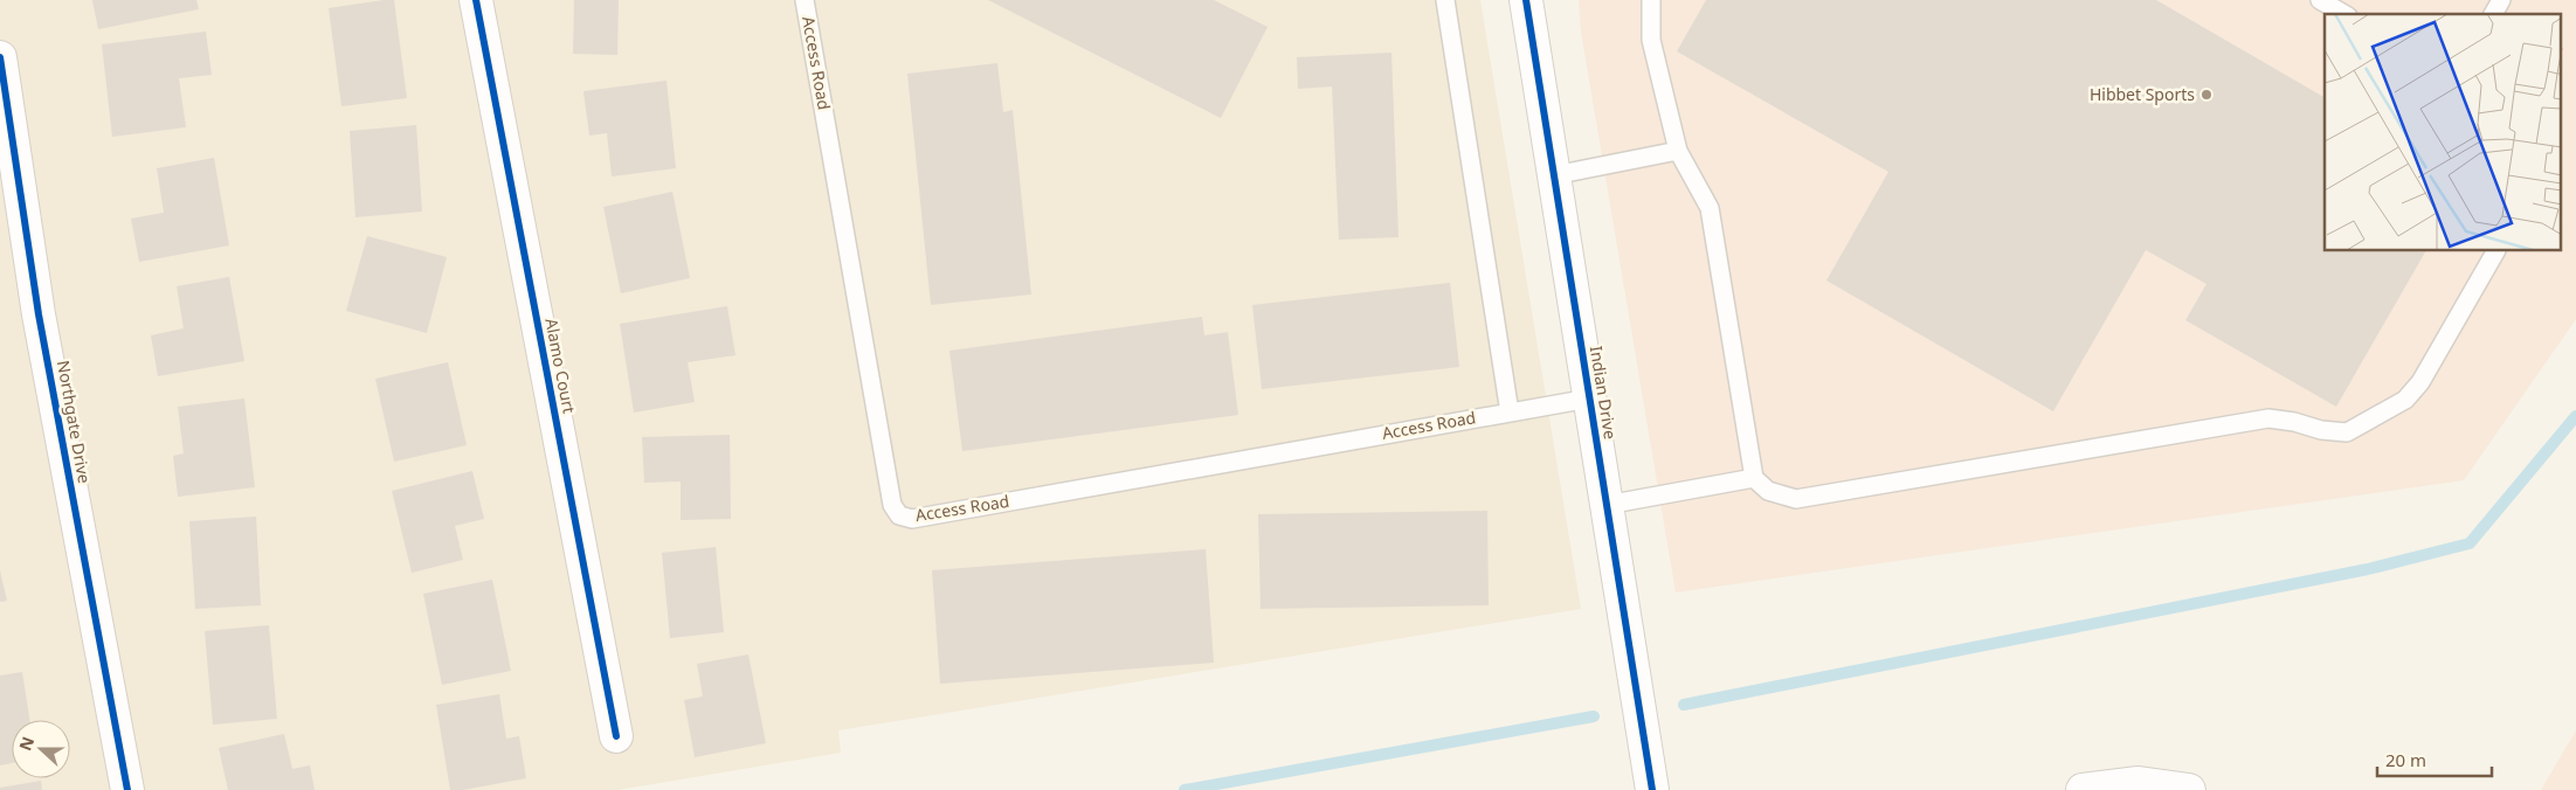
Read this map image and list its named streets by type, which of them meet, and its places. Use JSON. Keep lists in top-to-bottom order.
{
  "streets": {
    "street": ["Alamo Court", "Indian Drive", "Northgate Drive"],
    "lane": ["Access Road"]
  },
  "crossings": [
    ["Access Road", "Indian Drive"]
  ],
  "places": ["Hibbet Sports"],
  "scale_bar": "20 m",
  "north": "left"
}
